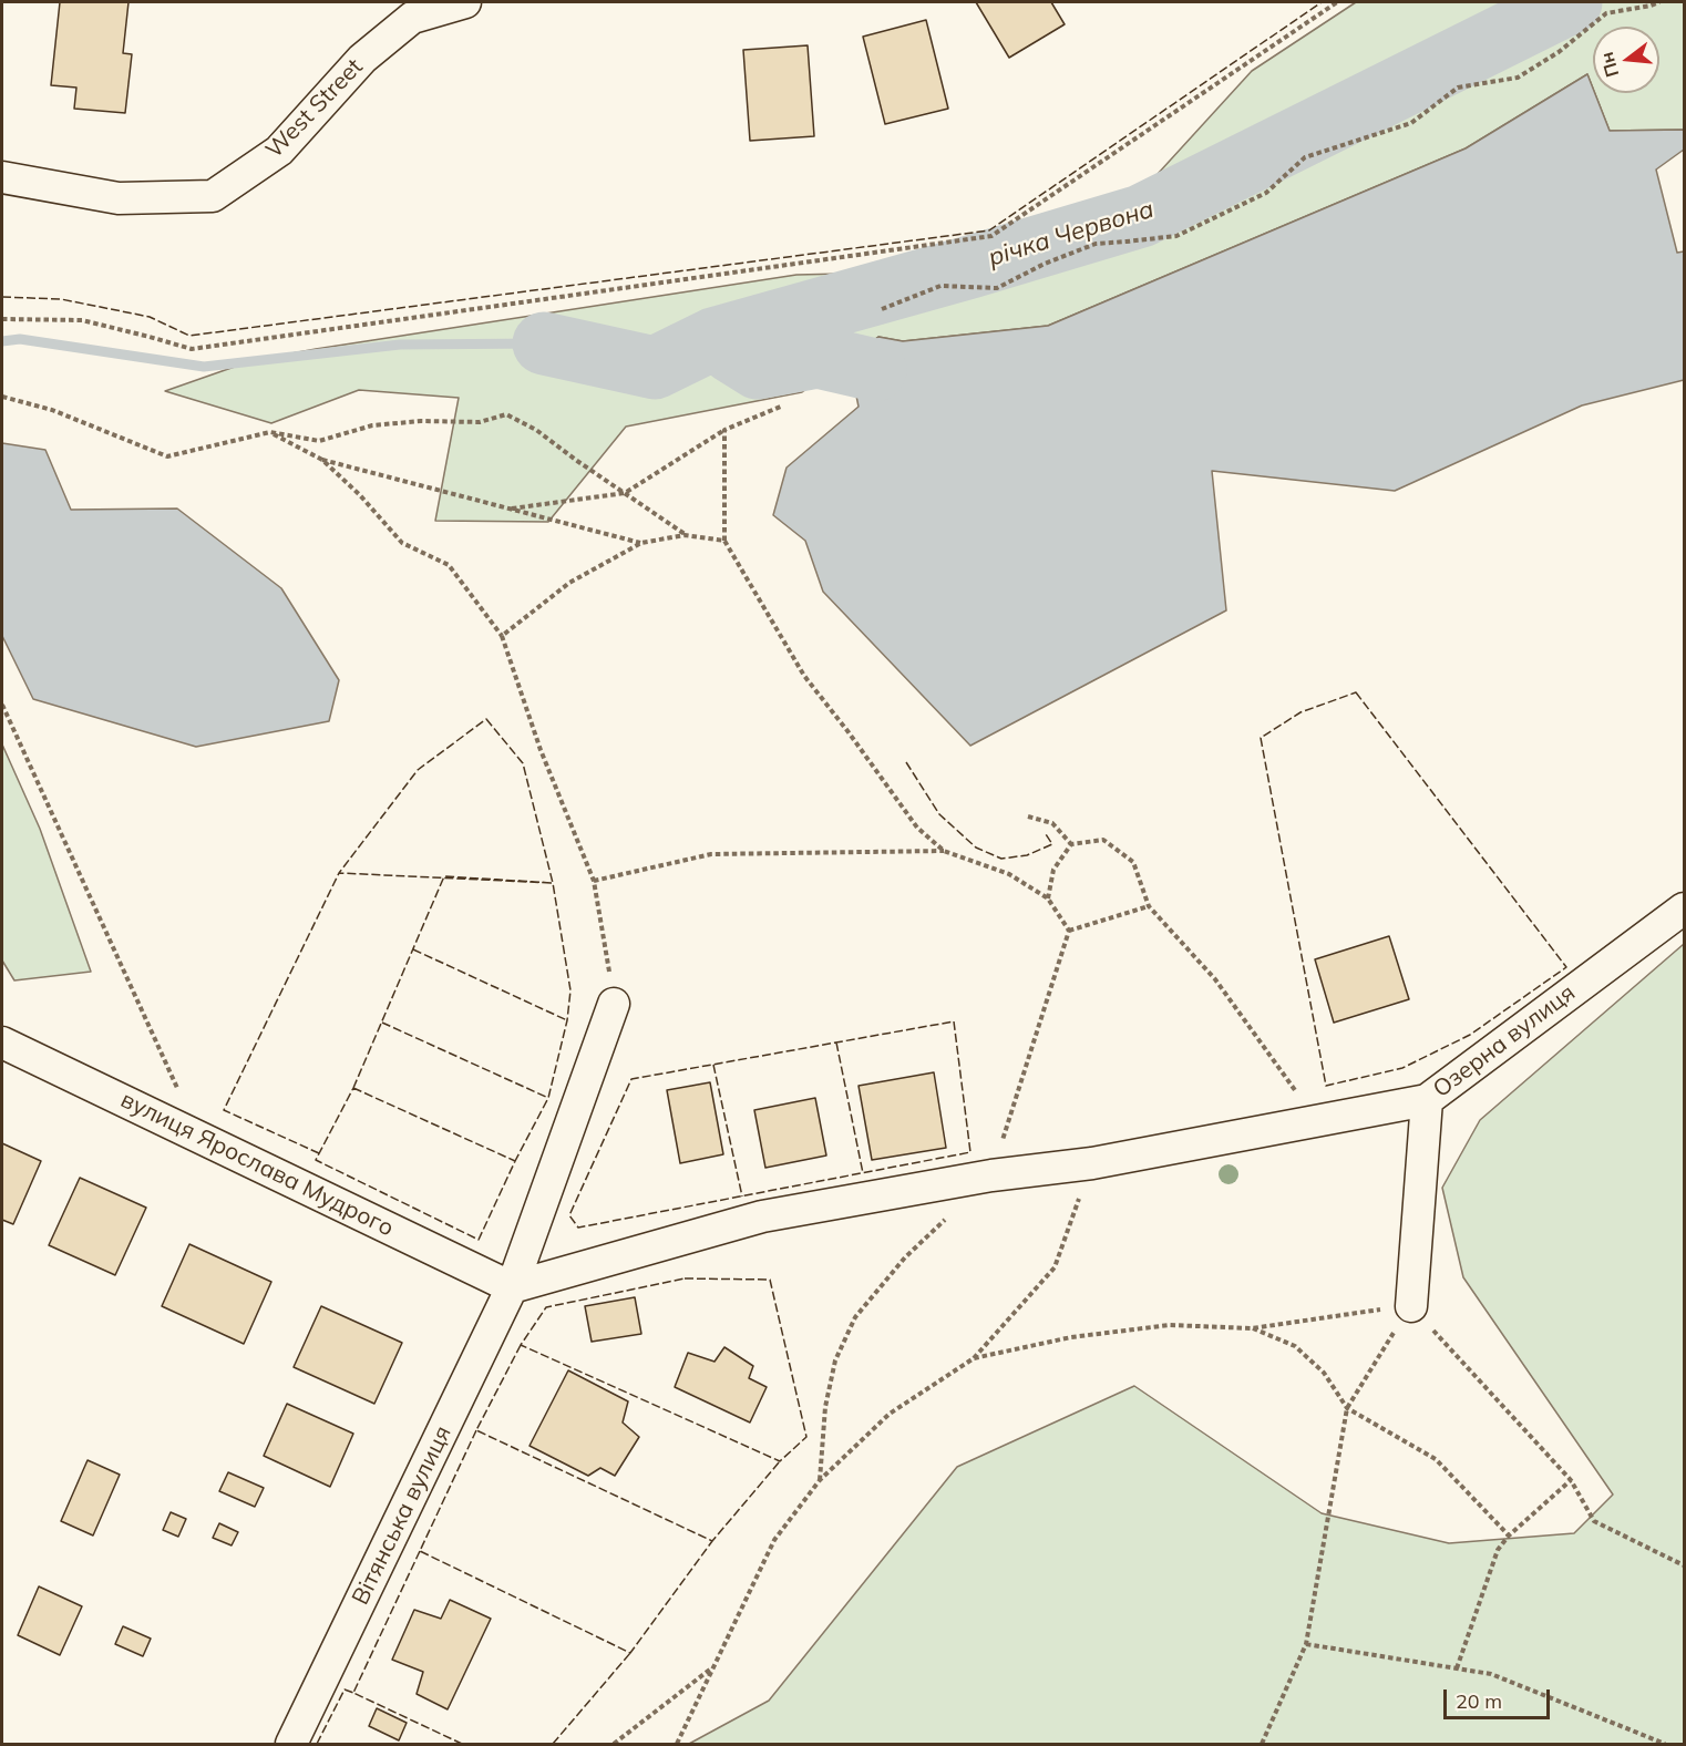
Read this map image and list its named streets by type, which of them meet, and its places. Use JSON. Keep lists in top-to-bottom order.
{
  "streets": {
    "street": [
      "West Street",
      "Озерна вулиця",
      "вулиця Ярослава Мудрого",
      "Вітянська вулиця"
    ]
  },
  "crossings": [
    ["вулиця Ярослава Мудрого", "Вітянська вулиця"]
  ],
  "water": ["річка Червона"],
  "scale_bar": "20 m",
  "north": "left"
}
